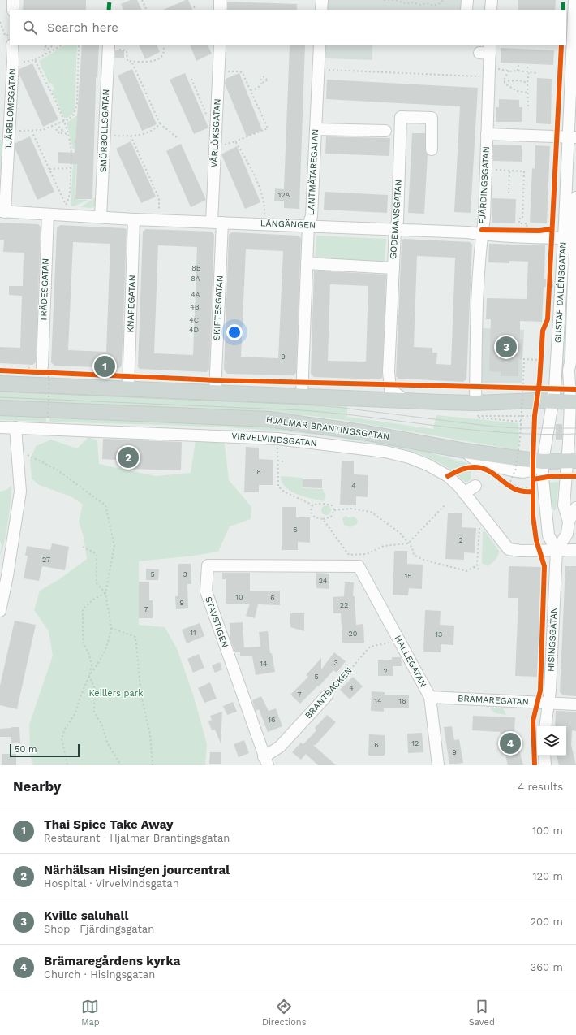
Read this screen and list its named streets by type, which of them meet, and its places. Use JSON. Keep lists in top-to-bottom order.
{
  "streets": {
    "main road": ["HJALMAR BRANTINGSGATAN"],
    "street": [
      "TJÄRBLOMSGATAN",
      "SMÖRBOLLSGATAN",
      "VÅRLÖKSGATAN",
      "LANTMÄTAREGATAN",
      "FJÄRDINGSGATAN",
      "GODEMANSGATAN",
      "LÅNGÄNGEN",
      "TRÄDESGATAN",
      "GUSTAF DALÉNSGATAN",
      "KNAPEGATAN",
      "SKIFTESGATAN",
      "VIRVELVINDSGATAN",
      "STAVSTIGEN",
      "HISINGSGATAN",
      "HALLEGATAN",
      "BRANTBACKEN",
      "BRÄMAREGATAN"
    ]
  },
  "crossings": [
    ["TJÄRBLOMSGATAN", "LÅNGÄNGEN"],
    ["SMÖRBOLLSGATAN", "LÅNGÄNGEN"],
    ["VÅRLÖKSGATAN", "LÅNGÄNGEN"],
    ["VÅRLÖKSGATAN", "SKIFTESGATAN"],
    ["LANTMÄTAREGATAN", "LÅNGÄNGEN"],
    ["FJÄRDINGSGATAN", "LÅNGÄNGEN"],
    ["GODEMANSGATAN", "LÅNGÄNGEN"],
    ["LÅNGÄNGEN", "TRÄDESGATAN"],
    ["LÅNGÄNGEN", "GUSTAF DALÉNSGATAN"],
    ["LÅNGÄNGEN", "KNAPEGATAN"],
    ["LÅNGÄNGEN", "SKIFTESGATAN"],
    ["GUSTAF DALÉNSGATAN", "HJALMAR BRANTINGSGATAN"],
    ["GUSTAF DALÉNSGATAN", "VIRVELVINDSGATAN"],
    ["GUSTAF DALÉNSGATAN", "HISINGSGATAN"],
    ["VIRVELVINDSGATAN", "HISINGSGATAN"],
    ["STAVSTIGEN", "HALLEGATAN"],
    ["STAVSTIGEN", "BRANTBACKEN"],
    ["HISINGSGATAN", "BRÄMAREGATAN"],
    ["HALLEGATAN", "BRANTBACKEN"],
    ["HALLEGATAN", "BRÄMAREGATAN"]
  ],
  "parks": ["Keillers park"],
  "house_numbers": [
    "12A",
    "8B",
    "8A",
    "4A",
    "4B",
    "4C",
    "4D",
    "9",
    "8",
    "4",
    "6",
    "2",
    "27",
    "5",
    "3",
    "15",
    "24",
    "10",
    "6",
    "9",
    "22",
    "7",
    "11",
    "20",
    "13",
    "3",
    "14",
    "2",
    "5",
    "4",
    "7",
    "14",
    "16",
    "16",
    "12",
    "6",
    "9"
  ],
  "scale_bar": "50 m",
  "page": {
    "search": "Search here",
    "pins": [
      "3",
      "1",
      "2",
      "4"
    ],
    "scale": "50 m",
    "heading": ["Nearby", "4 results"],
    "list": [
      {
        "mark": "1",
        "name": "Thai Spice Take Away",
        "note": "Restaurant · Hjalmar Brantingsgatan",
        "value": "100 m"
      },
      {
        "mark": "2",
        "name": "Närhälsan Hisingen jourcentral",
        "note": "Hospital · Virvelvindsgatan",
        "value": "120 m"
      },
      {
        "mark": "3",
        "name": "Kville saluhall",
        "note": "Shop · Fjärdingsgatan",
        "value": "200 m"
      },
      {
        "mark": "4",
        "name": "Brämaregårdens kyrka",
        "note": "Church · Hisingsgatan",
        "value": "360 m"
      }
    ],
    "nav": ["Map", "Directions", "Saved"]
  }
}
